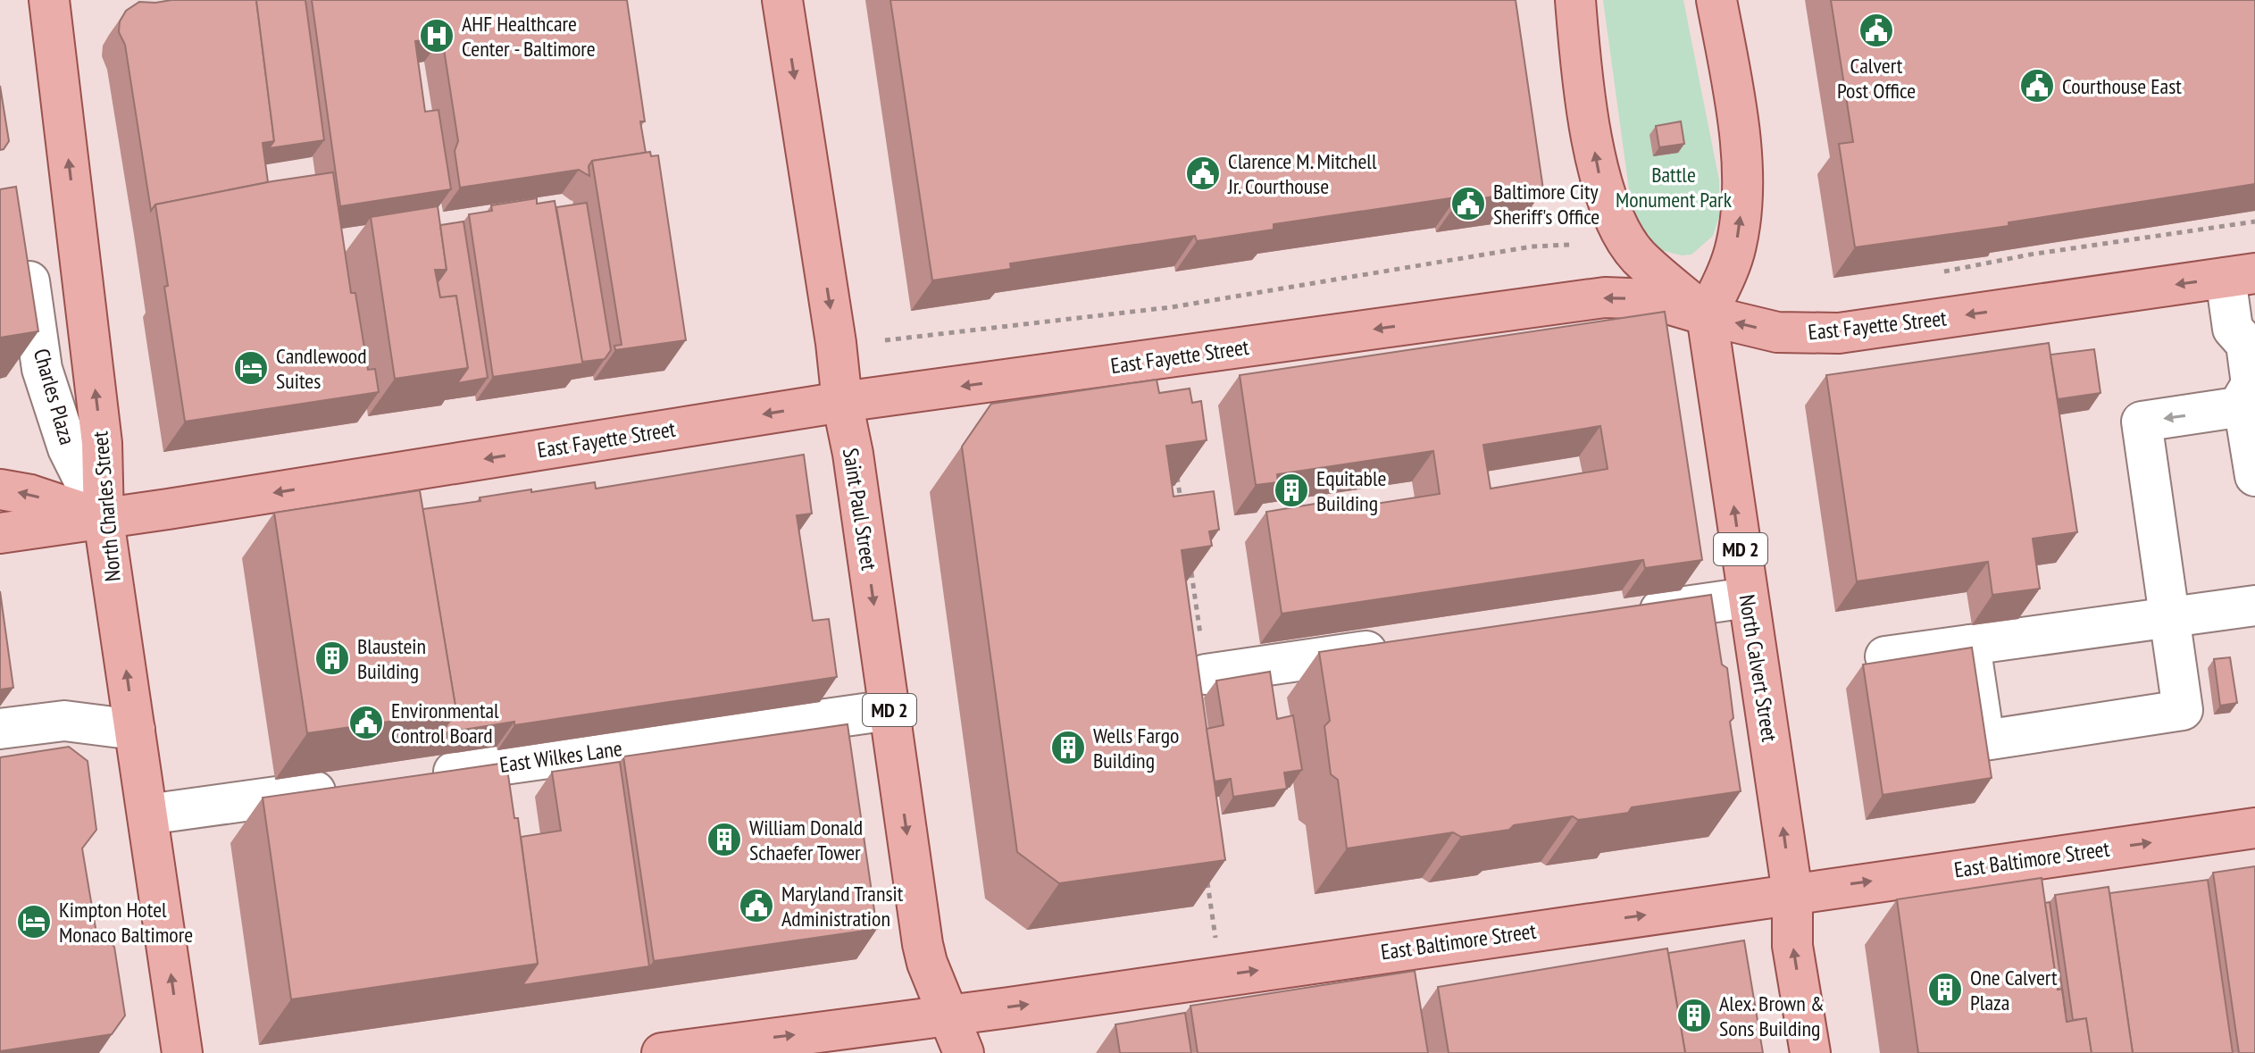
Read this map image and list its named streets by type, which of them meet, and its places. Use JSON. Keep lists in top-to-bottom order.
{
  "streets": {
    "main road": [
      "East Fayette Street",
      "North Charles Street",
      "Saint Paul Street",
      "MD 2",
      "North Calvert Street",
      "East Baltimore Street"
    ],
    "lane": ["Charles Plaza", "East Wilkes Lane"]
  },
  "crossings": [
    ["East Fayette Street", "Charles Plaza"],
    ["East Fayette Street", "North Charles Street"],
    ["East Fayette Street", "Saint Paul Street"],
    ["East Fayette Street", "North Calvert Street"],
    ["Charles Plaza", "North Charles Street"],
    ["Saint Paul Street", "MD 2"],
    ["Saint Paul Street", "East Wilkes Lane"],
    ["Saint Paul Street", "East Baltimore Street"],
    ["MD 2", "North Calvert Street"],
    ["MD 2", "East Baltimore Street"],
    ["North Calvert Street", "East Baltimore Street"]
  ],
  "one_way": [
    "East Fayette Street",
    "North Charles Street",
    "Saint Paul Street",
    "North Calvert Street",
    "East Baltimore Street"
  ],
  "parks": ["Battle Monument Park"],
  "places": {
    "public building": [
      "Calvert Post Office",
      "Courthouse East",
      "Clarence M. Mitchell Jr. Courthouse",
      "Baltimore City Sheriff's Office",
      "Environmental Control Board",
      "Maryland Transit Administration"
    ],
    "hospital": ["AHF Healthcare Center - Baltimore"],
    "hotel": ["Candlewood Suites", "Kimpton Hotel Monaco Baltimore"],
    "building": [
      "Equitable Building",
      "Blaustein Building",
      "Wells Fargo Building",
      "William Donald Schaefer Tower",
      "One Calvert Plaza",
      "Alex. Brown & Sons Building"
    ]
  }
}
